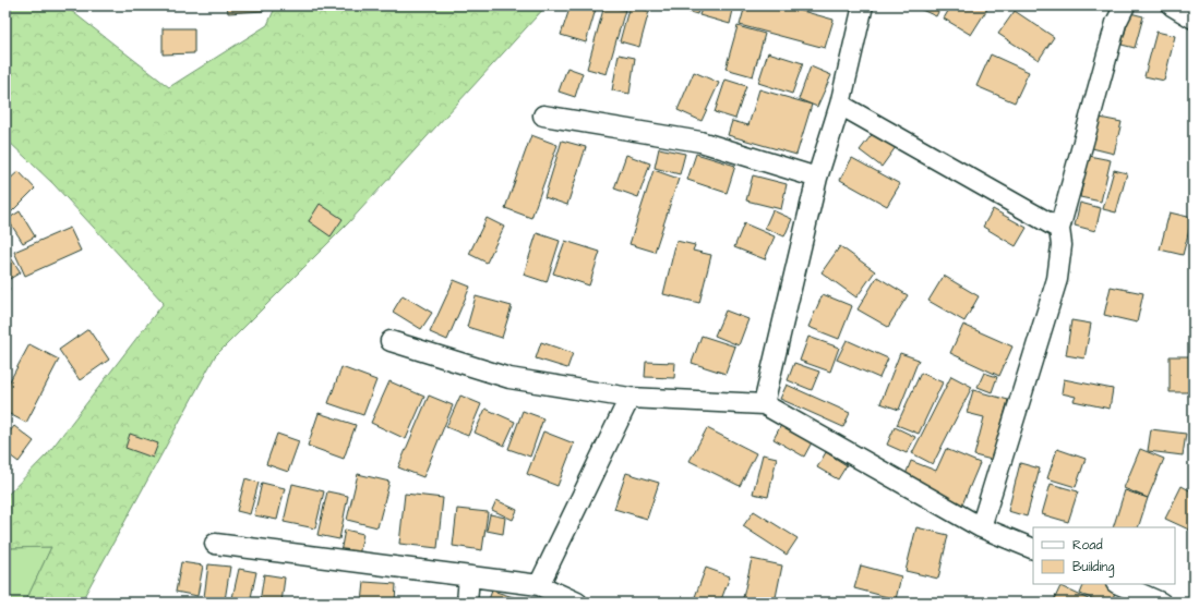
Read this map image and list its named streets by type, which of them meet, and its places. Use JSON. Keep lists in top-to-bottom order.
{
  "legend": ["Road", "Building"]
}
